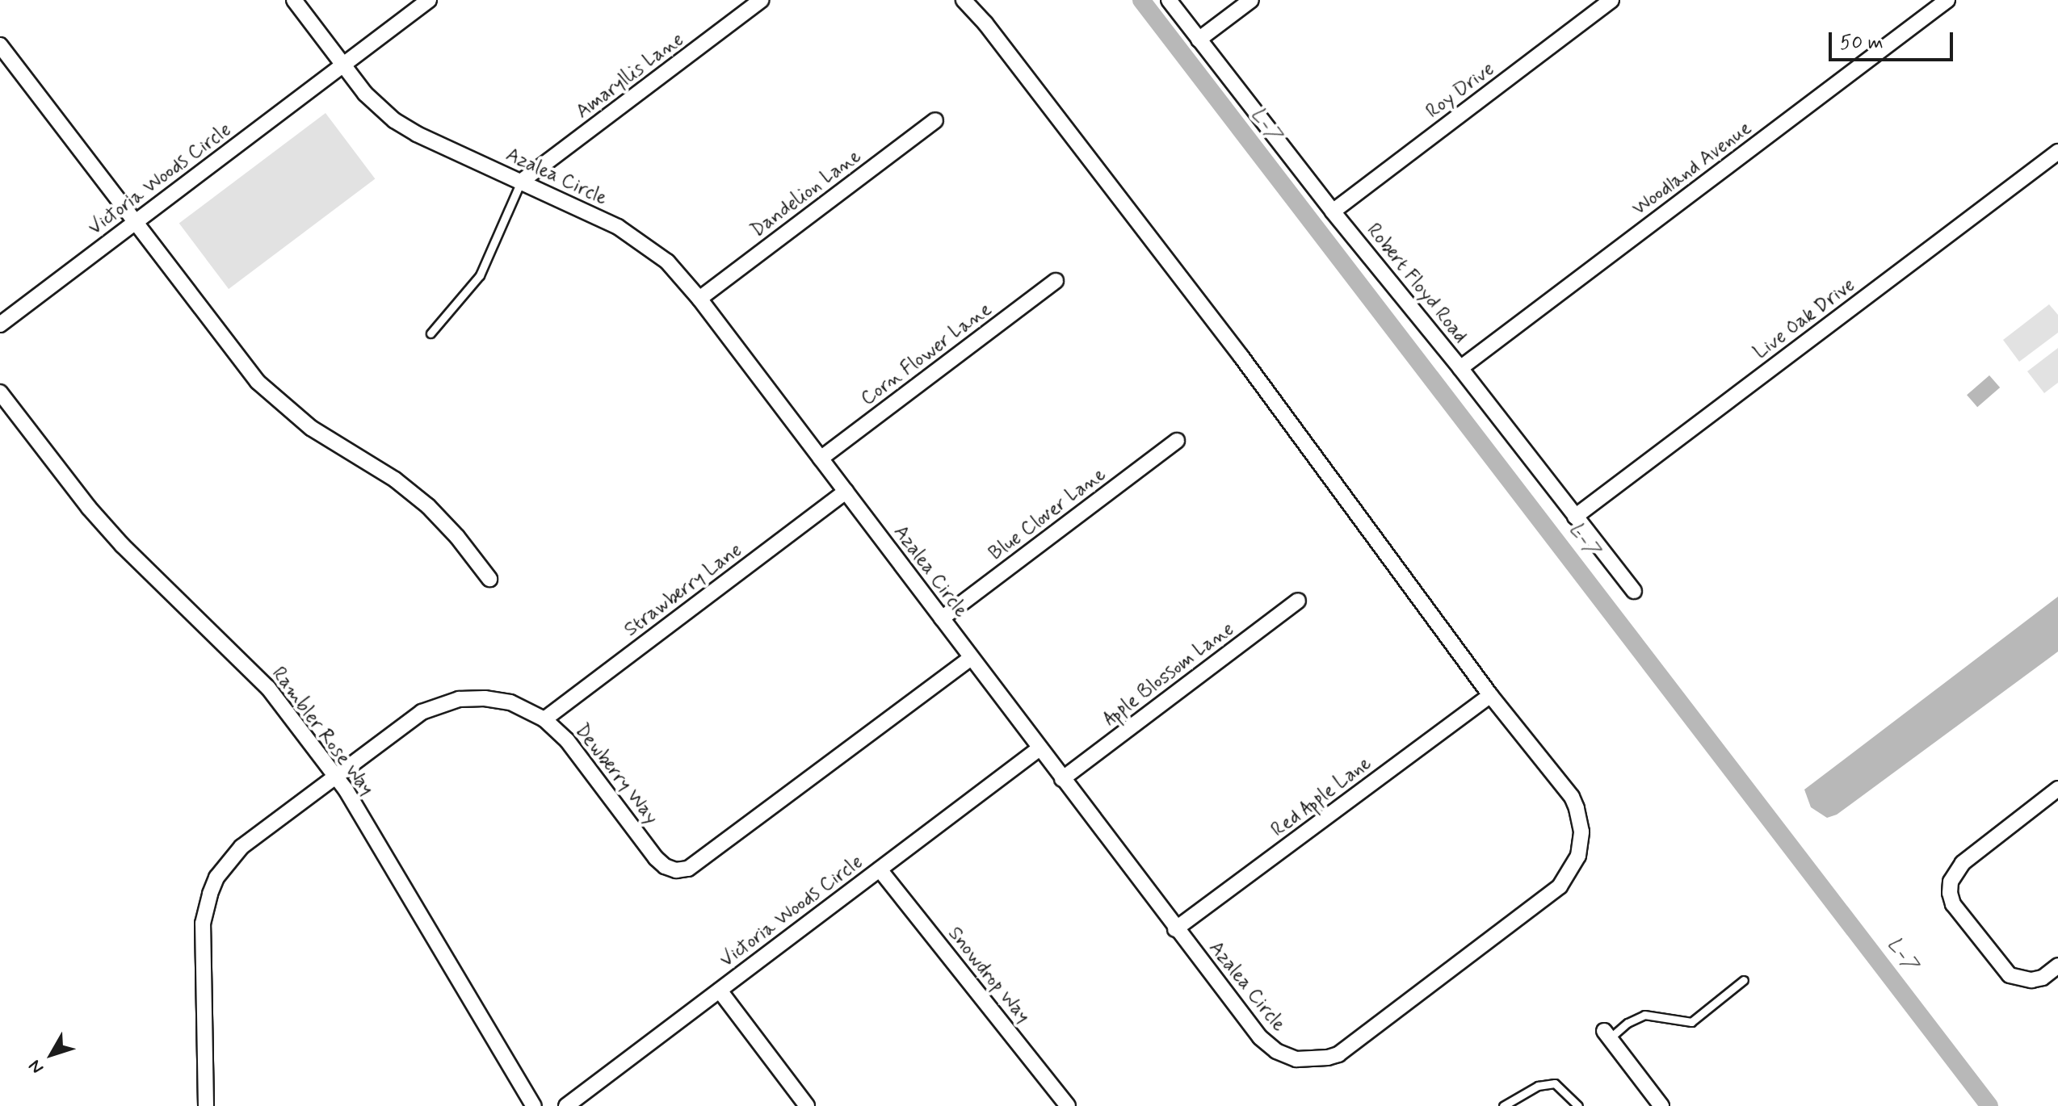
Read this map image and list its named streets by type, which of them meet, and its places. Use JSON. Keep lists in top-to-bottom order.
{
  "streets": {
    "street": [
      "Amaryllis Lane",
      "Roy Drive",
      "Woodland Avenue",
      "Azalea Circle",
      "Victoria Woods Circle",
      "Dandelion Lane",
      "Robert Floyd Road",
      "Live Oak Drive",
      "Corn Flower Lane",
      "Blue Clover Lane",
      "Strawberry Lane",
      "Apple Blossom Lane",
      "Rambler Rose Way",
      "Dewberry Way",
      "Red Apple Lane",
      "Snowdrop Way"
    ]
  },
  "crossings": [
    ["Amaryllis Lane", "Azalea Circle"],
    ["Roy Drive", "Robert Floyd Road"],
    ["Woodland Avenue", "Robert Floyd Road"],
    ["Azalea Circle", "Victoria Woods Circle"],
    ["Azalea Circle", "Dandelion Lane"],
    ["Azalea Circle", "Corn Flower Lane"],
    ["Azalea Circle", "Blue Clover Lane"],
    ["Azalea Circle", "Strawberry Lane"],
    ["Azalea Circle", "Apple Blossom Lane"],
    ["Azalea Circle", "Dewberry Way"],
    ["Azalea Circle", "Red Apple Lane"],
    ["Victoria Woods Circle", "Snowdrop Way"],
    ["Robert Floyd Road", "Live Oak Drive"],
    ["Strawberry Lane", "Dewberry Way"],
    ["Rambler Rose Way", "Dewberry Way"]
  ],
  "water": ["L-7"],
  "scale_bar": "50 m",
  "north": "bottom left"
}
